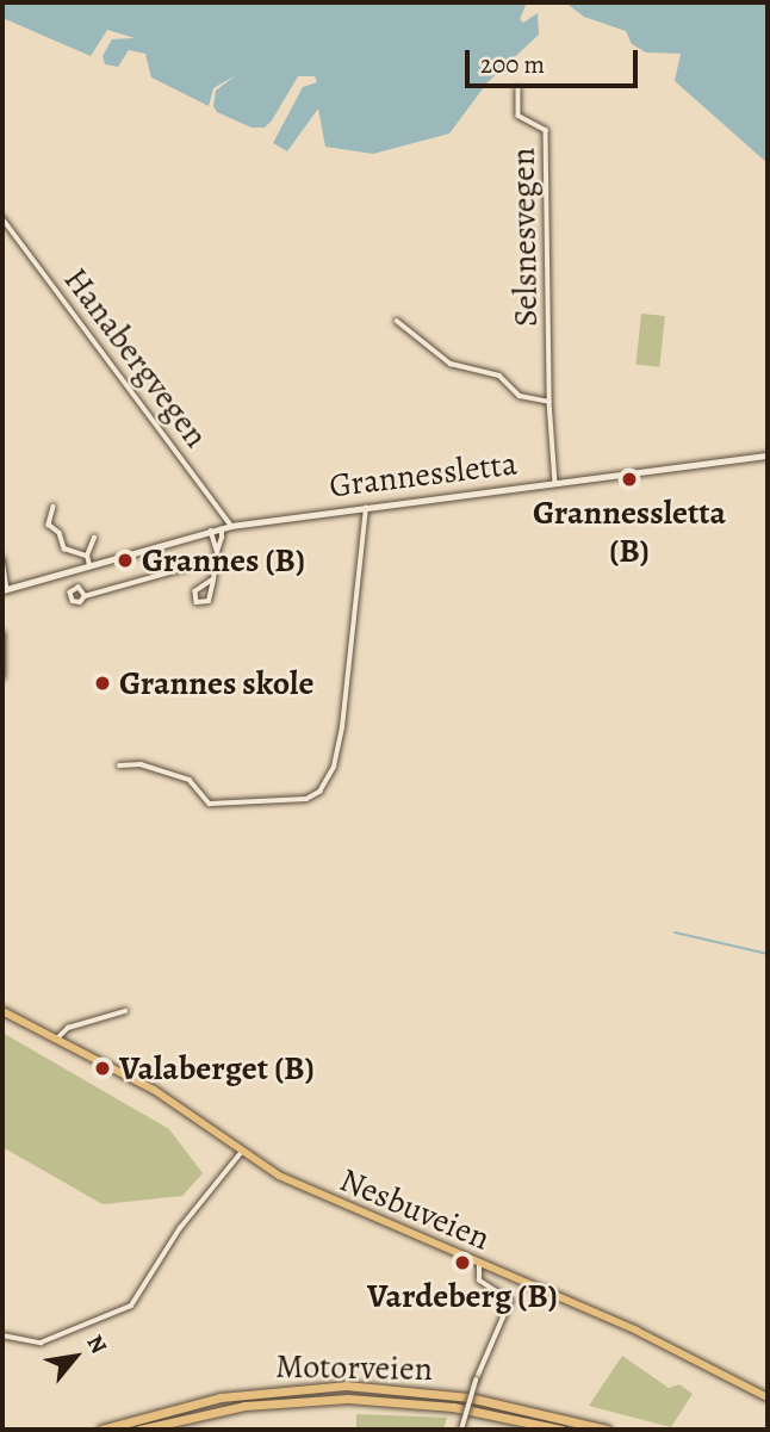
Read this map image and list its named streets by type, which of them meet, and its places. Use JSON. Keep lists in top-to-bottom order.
{
  "streets": {
    "highway": ["Motorveien"],
    "main road": ["Grannessletta", "Nesbuveien"],
    "street": ["Selsnesvegen", "Hanabergvegen"]
  },
  "crossings": [
    ["Selsnesvegen", "Grannessletta"],
    ["Hanabergvegen", "Grannessletta"]
  ],
  "places": [
    "Grannessletta (B)",
    "Grannes (B)",
    "Grannes skole",
    "Valaberget (B)",
    "Vardeberg (B)"
  ],
  "scale_bar": "200 m",
  "north": "top right"
}
